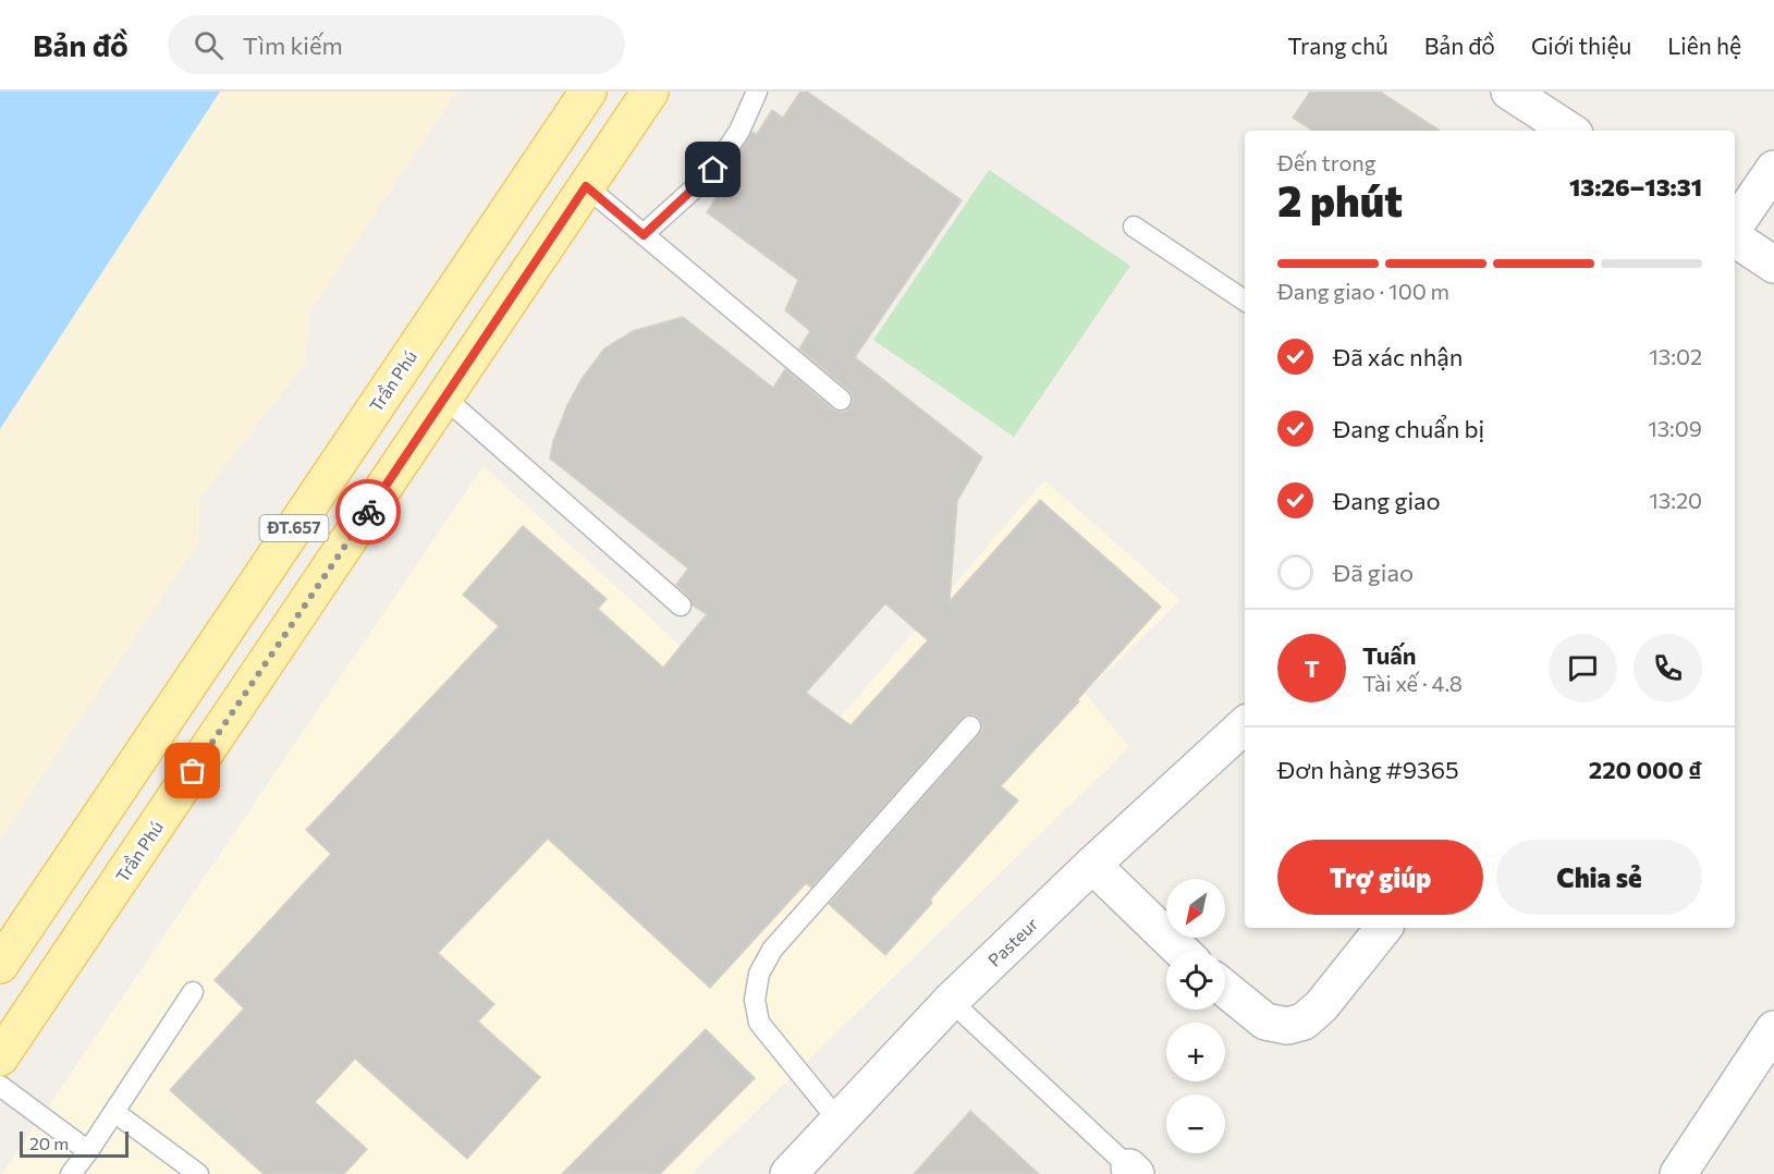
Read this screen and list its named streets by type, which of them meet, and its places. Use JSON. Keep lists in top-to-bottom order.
{
  "streets": {
    "main road": ["Trần Phú", "ĐT.657"],
    "street": ["Pasteur"]
  },
  "scale_bar": "20 m",
  "north": "bottom left",
  "page": {
    "header": "Bản đồ",
    "search": "Tìm kiếm",
    "nav": [
      "Trang chủ",
      "Bản đồ",
      "Giới thiệu",
      "Liên hệ"
    ],
    "heading": ["2 phút", "Đến trong", "13:26–13:31"],
    "panel": [
      "Tuấn",
      "Tài xế · 4.8",
      "Đơn hàng #9365",
      "220 000 ₫"
    ],
    "bar": "Đang giao · 100 m",
    "list": [
      ["Đã xác nhận", "13:02"],
      ["Đang chuẩn bị", "13:09"],
      ["Đang giao", "13:20"],
      "Đã giao"
    ],
    "round": "T",
    "buttons": ["Trợ giúp", "Chia sẻ"],
    "map_buttons": ["+", "−"],
    "scale": "20 m"
  }
}
